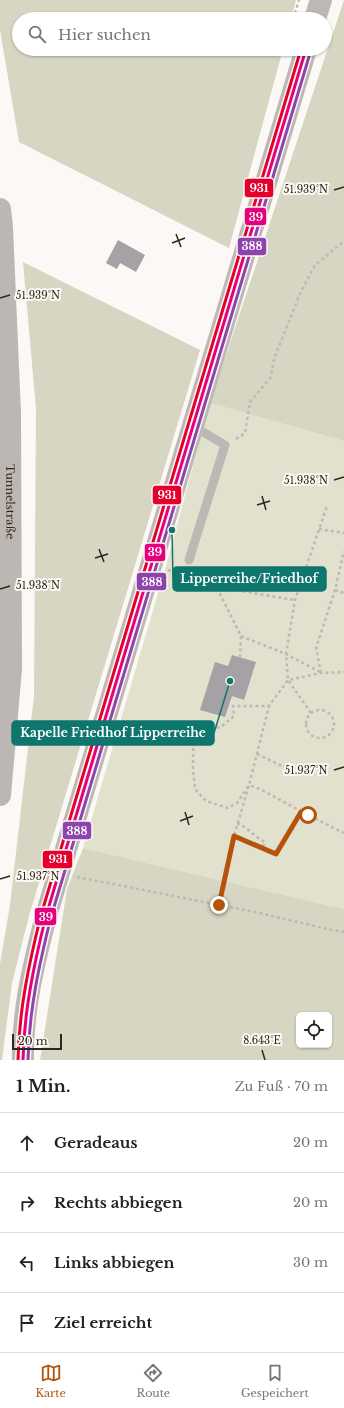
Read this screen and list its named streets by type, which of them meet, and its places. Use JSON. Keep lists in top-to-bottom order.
{
  "streets": {
    "main road": ["Tunnelstraße"]
  },
  "places": ["Lipperreihe/Friedhof", "Kapelle Friedhof Lipperreihe"],
  "lines": ["transit line 39", "transit line 388", "transit line 931"],
  "scale_bar": "20 m",
  "page": {
    "search": "Hier suchen",
    "scale": "20 m",
    "heading": ["1 Min.", "Zu Fuß · 70 m"],
    "list": [
      ["Geradeaus", "20 m"],
      ["Rechts abbiegen", "20 m"],
      ["Links abbiegen", "30 m"],
      "Ziel erreicht"
    ],
    "nav": ["Karte", "Route", "Gespeichert"]
  },
  "coordinates": [
    "51.939°N",
    "51.938°N",
    "51.937°N",
    "8.643°E"
  ]
}
